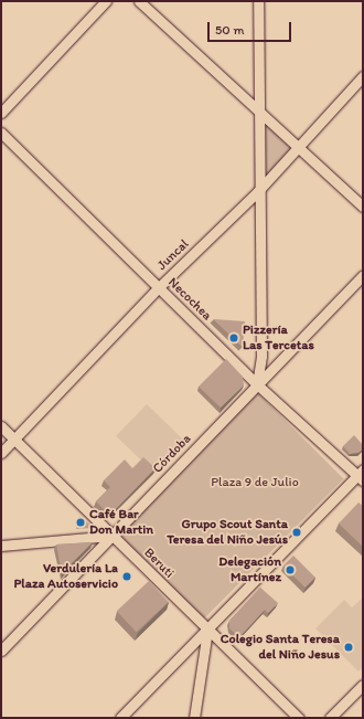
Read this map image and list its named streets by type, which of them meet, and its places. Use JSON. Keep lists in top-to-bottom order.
{
  "streets": {
    "street": [
      "Juncal",
      "Necochea",
      "Córdoba",
      "Beruti"
    ]
  },
  "crossings": [
    ["Juncal", "Necochea"],
    ["Juncal", "Beruti"],
    ["Necochea", "Córdoba"],
    ["Córdoba", "Beruti"]
  ],
  "parks": ["Plaza 9 de Julio"],
  "places": [
    "Pizzería Las Tercetas",
    "Café Bar Don Martin",
    "Grupo Scout Santa Teresa del Niño Jesús",
    "Delegación Martínez",
    "Verdulería La Plaza Autoservicio",
    "Colegio Santa Teresa del Niño Jesus"
  ],
  "scale_bar": "50 m"
}
